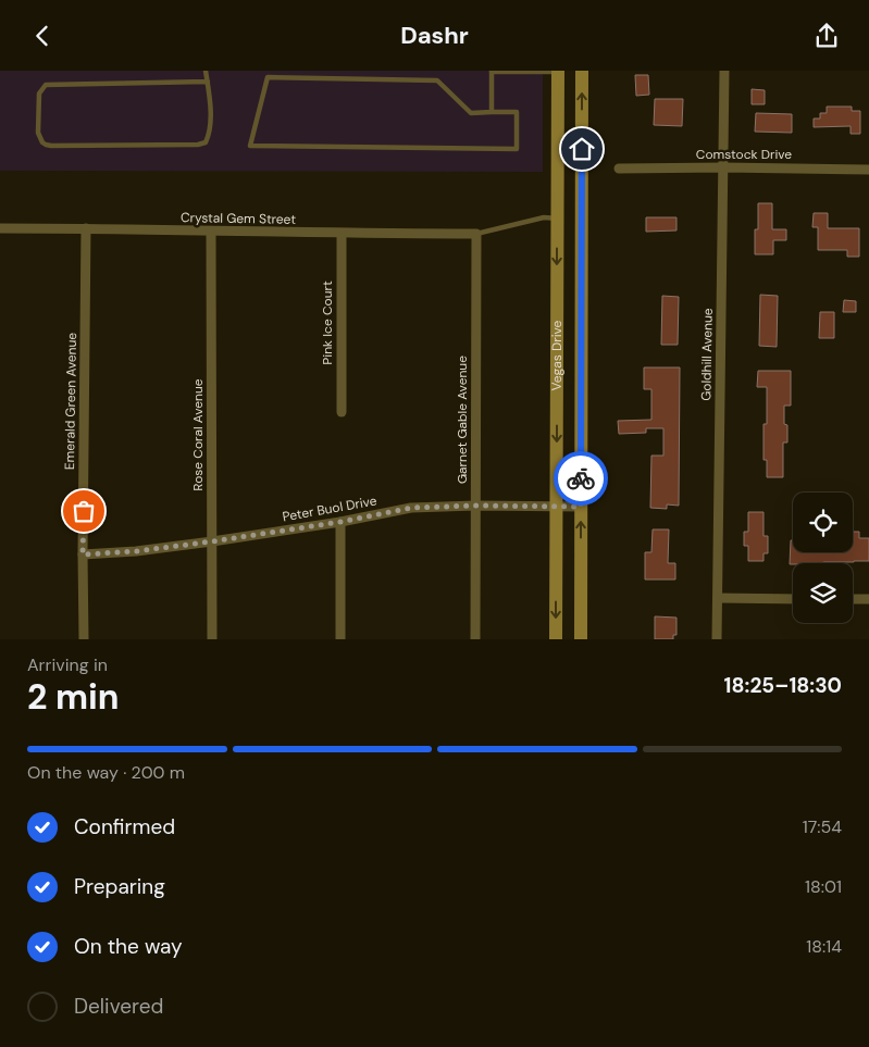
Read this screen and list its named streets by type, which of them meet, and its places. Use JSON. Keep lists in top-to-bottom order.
{
  "streets": {
    "main road": ["Vegas Drive"],
    "street": [
      "Comstock Drive",
      "Crystal Gem Street",
      "Pink Ice Court",
      "Goldhill Avenue",
      "Emerald Green Avenue",
      "Garnet Gable Avenue",
      "Rose Coral Avenue",
      "Peter Buol Drive"
    ]
  },
  "crossings": [
    ["Comstock Drive", "Goldhill Avenue"],
    ["Crystal Gem Street", "Pink Ice Court"],
    ["Crystal Gem Street", "Emerald Green Avenue"],
    ["Crystal Gem Street", "Garnet Gable Avenue"],
    ["Crystal Gem Street", "Rose Coral Avenue"],
    ["Vegas Drive", "Peter Buol Drive"],
    ["Emerald Green Avenue", "Peter Buol Drive"],
    ["Garnet Gable Avenue", "Peter Buol Drive"],
    ["Rose Coral Avenue", "Peter Buol Drive"]
  ],
  "page": {
    "header": "Dashr",
    "heading": ["2 min", "Arriving in", "18:25–18:30"],
    "bar": "On the way · 200 m",
    "list": [
      ["Confirmed", "17:54"],
      ["Preparing", "18:01"],
      ["On the way", "18:14"],
      "Delivered"
    ]
  }
}
